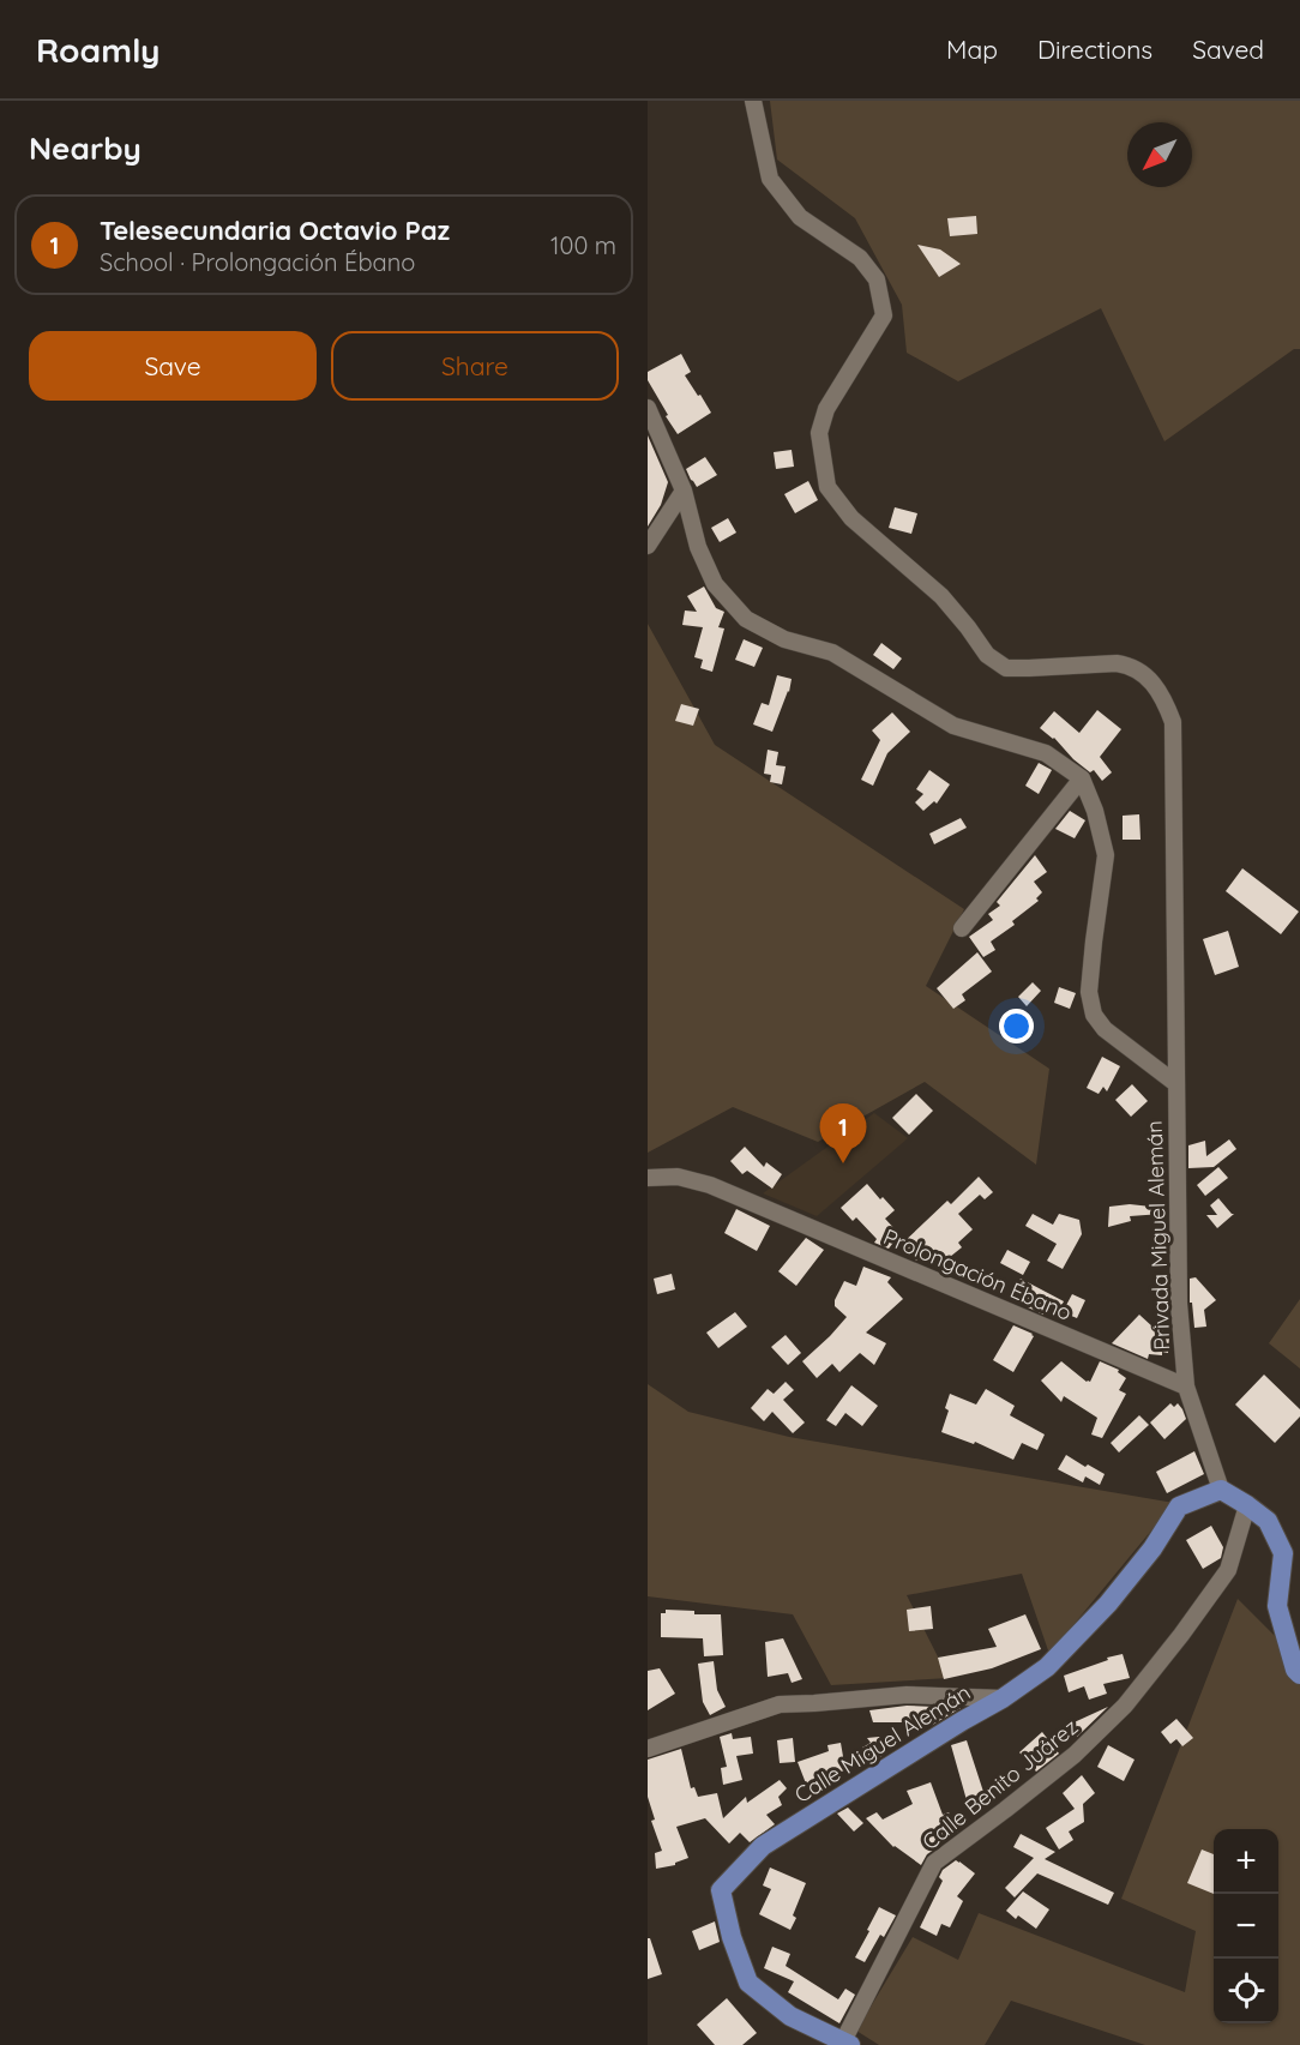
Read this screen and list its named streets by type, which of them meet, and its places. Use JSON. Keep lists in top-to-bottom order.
{
  "streets": {
    "main road": ["Calle Miguel Alemán"],
    "street": ["Privada Miguel Alemán", "Prolongación Ébano", "Calle Benito Juárez"]
  },
  "crossings": [
    ["Privada Miguel Alemán", "Prolongación Ébano"],
    ["Calle Miguel Alemán", "Calle Benito Juárez"]
  ],
  "north": "bottom left",
  "page": {
    "header": "Roamly",
    "nav": ["Map", "Directions", "Saved"],
    "heading": "Nearby",
    "list": [
      {
        "mark": "1",
        "name": "Telesecundaria Octavio Paz",
        "note": "School · Prolongación Ébano",
        "value": "100 m"
      }
    ],
    "buttons": ["Save", "Share"],
    "pins": "1",
    "map_buttons": ["+", "−"]
  }
}
